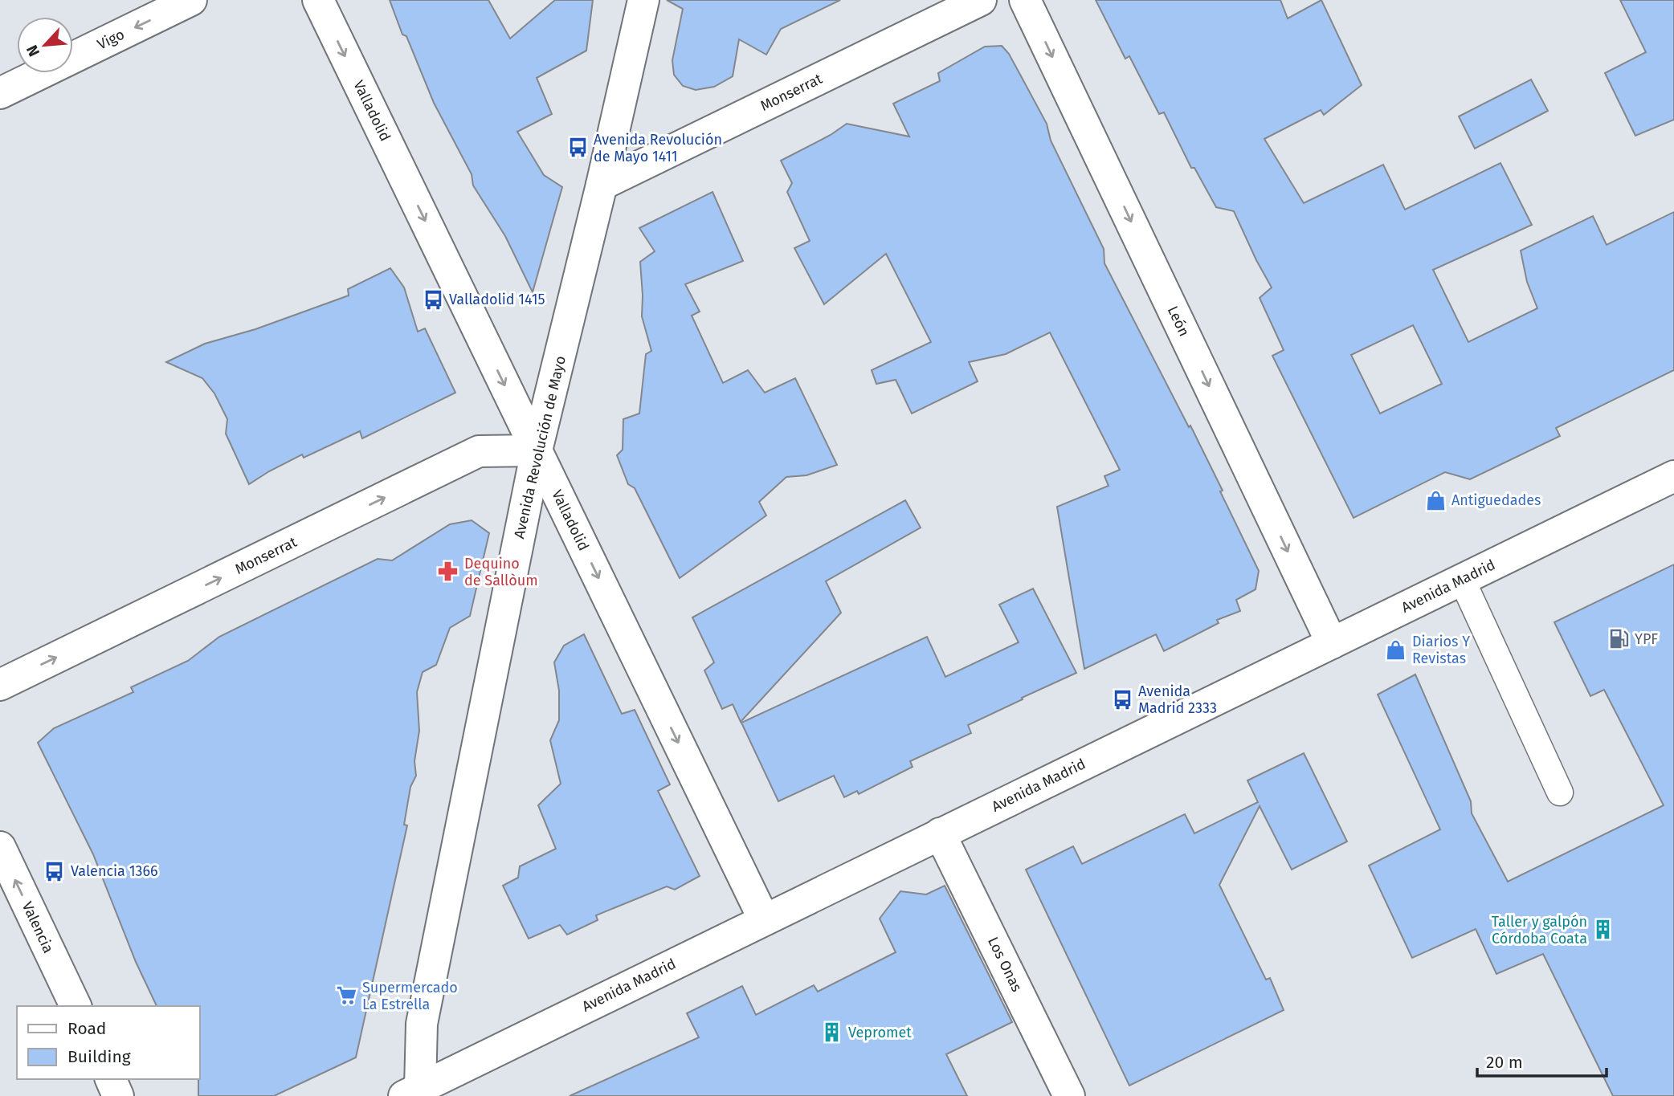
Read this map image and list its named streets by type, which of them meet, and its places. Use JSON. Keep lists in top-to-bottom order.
{
  "streets": {
    "street": [
      "Vigo",
      "Monserrat",
      "Valladolid",
      "León",
      "Avenida Revolución de Mayo",
      "Avenida Madrid",
      "Valencia",
      "Los Onas"
    ]
  },
  "crossings": [
    ["Monserrat", "Valladolid"],
    ["Monserrat", "Avenida Revolución de Mayo"],
    ["Valladolid", "Avenida Revolución de Mayo"],
    ["Valladolid", "Avenida Madrid"],
    ["León", "Avenida Madrid"],
    ["Avenida Revolución de Mayo", "Avenida Madrid"],
    ["Avenida Madrid", "Los Onas"]
  ],
  "one_way": [
    "Vigo",
    "Monserrat",
    "Valladolid",
    "León",
    "Valencia"
  ],
  "places": {
    "bus stop": [
      "Avenida Revolución de Mayo 1411",
      "Valladolid 1415",
      "Avenida Madrid 2333",
      "Valencia 1366"
    ],
    "shop": ["Antiguedades", "Diarios Y Revistas"],
    "pharmacy": ["Dequino de Sallòum"],
    "fuel station": ["YPF"],
    "building": ["Taller y galpón Córdoba Coata", "Vepromet"],
    "supermarket": ["Supermercado La Estrella"]
  },
  "legend": ["Road", "Building"],
  "scale_bar": "20 m",
  "north": "bottom left"
}
